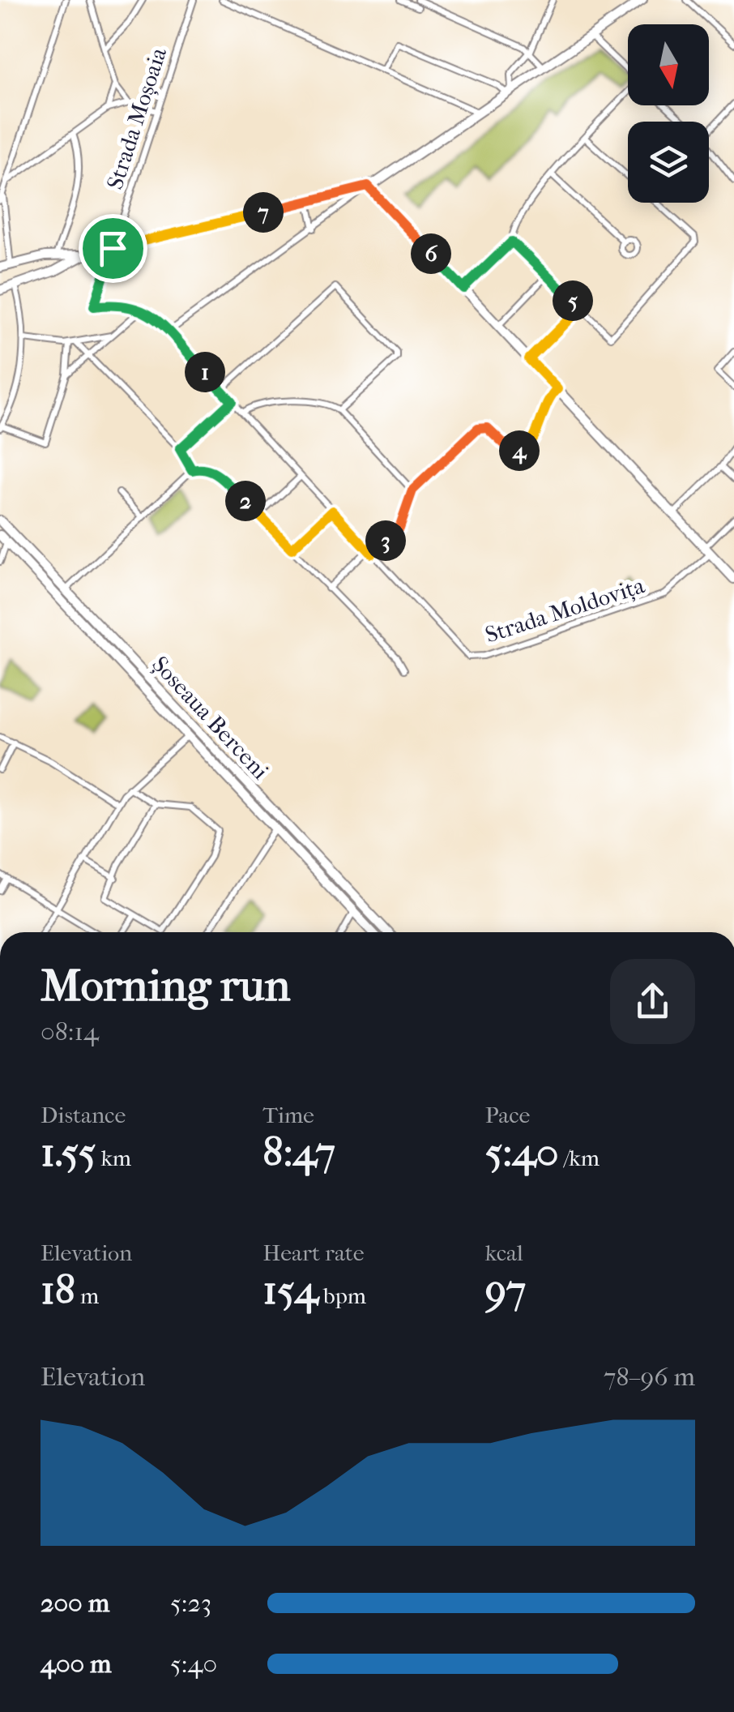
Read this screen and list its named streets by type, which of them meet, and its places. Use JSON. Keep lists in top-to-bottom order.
{
  "streets": {
    "main road": ["Șoseaua Berceni"],
    "street": ["Strada Moșoaia", "Strada Moldovița"]
  },
  "crossings": [
    ["Strada Moșoaia", "Strada Moldovița"]
  ],
  "north": "bottom",
  "page": {
    "pins": [
      "7",
      "6",
      "5",
      "1",
      "4",
      "2",
      "3"
    ],
    "heading": ["Morning run", "08:14"],
    "stats": [
      ["Distance", "1.55 km"],
      ["Time", "8:47"],
      ["Pace", "5:40 /km"],
      ["Elevation", "18 m"],
      ["Heart rate", "154 bpm"],
      ["kcal", "97"]
    ],
    "chart": ["Elevation", "78–96 m"],
    "list": [
      {
        "name": "200 m",
        "note": "5:23"
      },
      {
        "name": "400 m",
        "note": "5:40"
      }
    ]
  }
}
